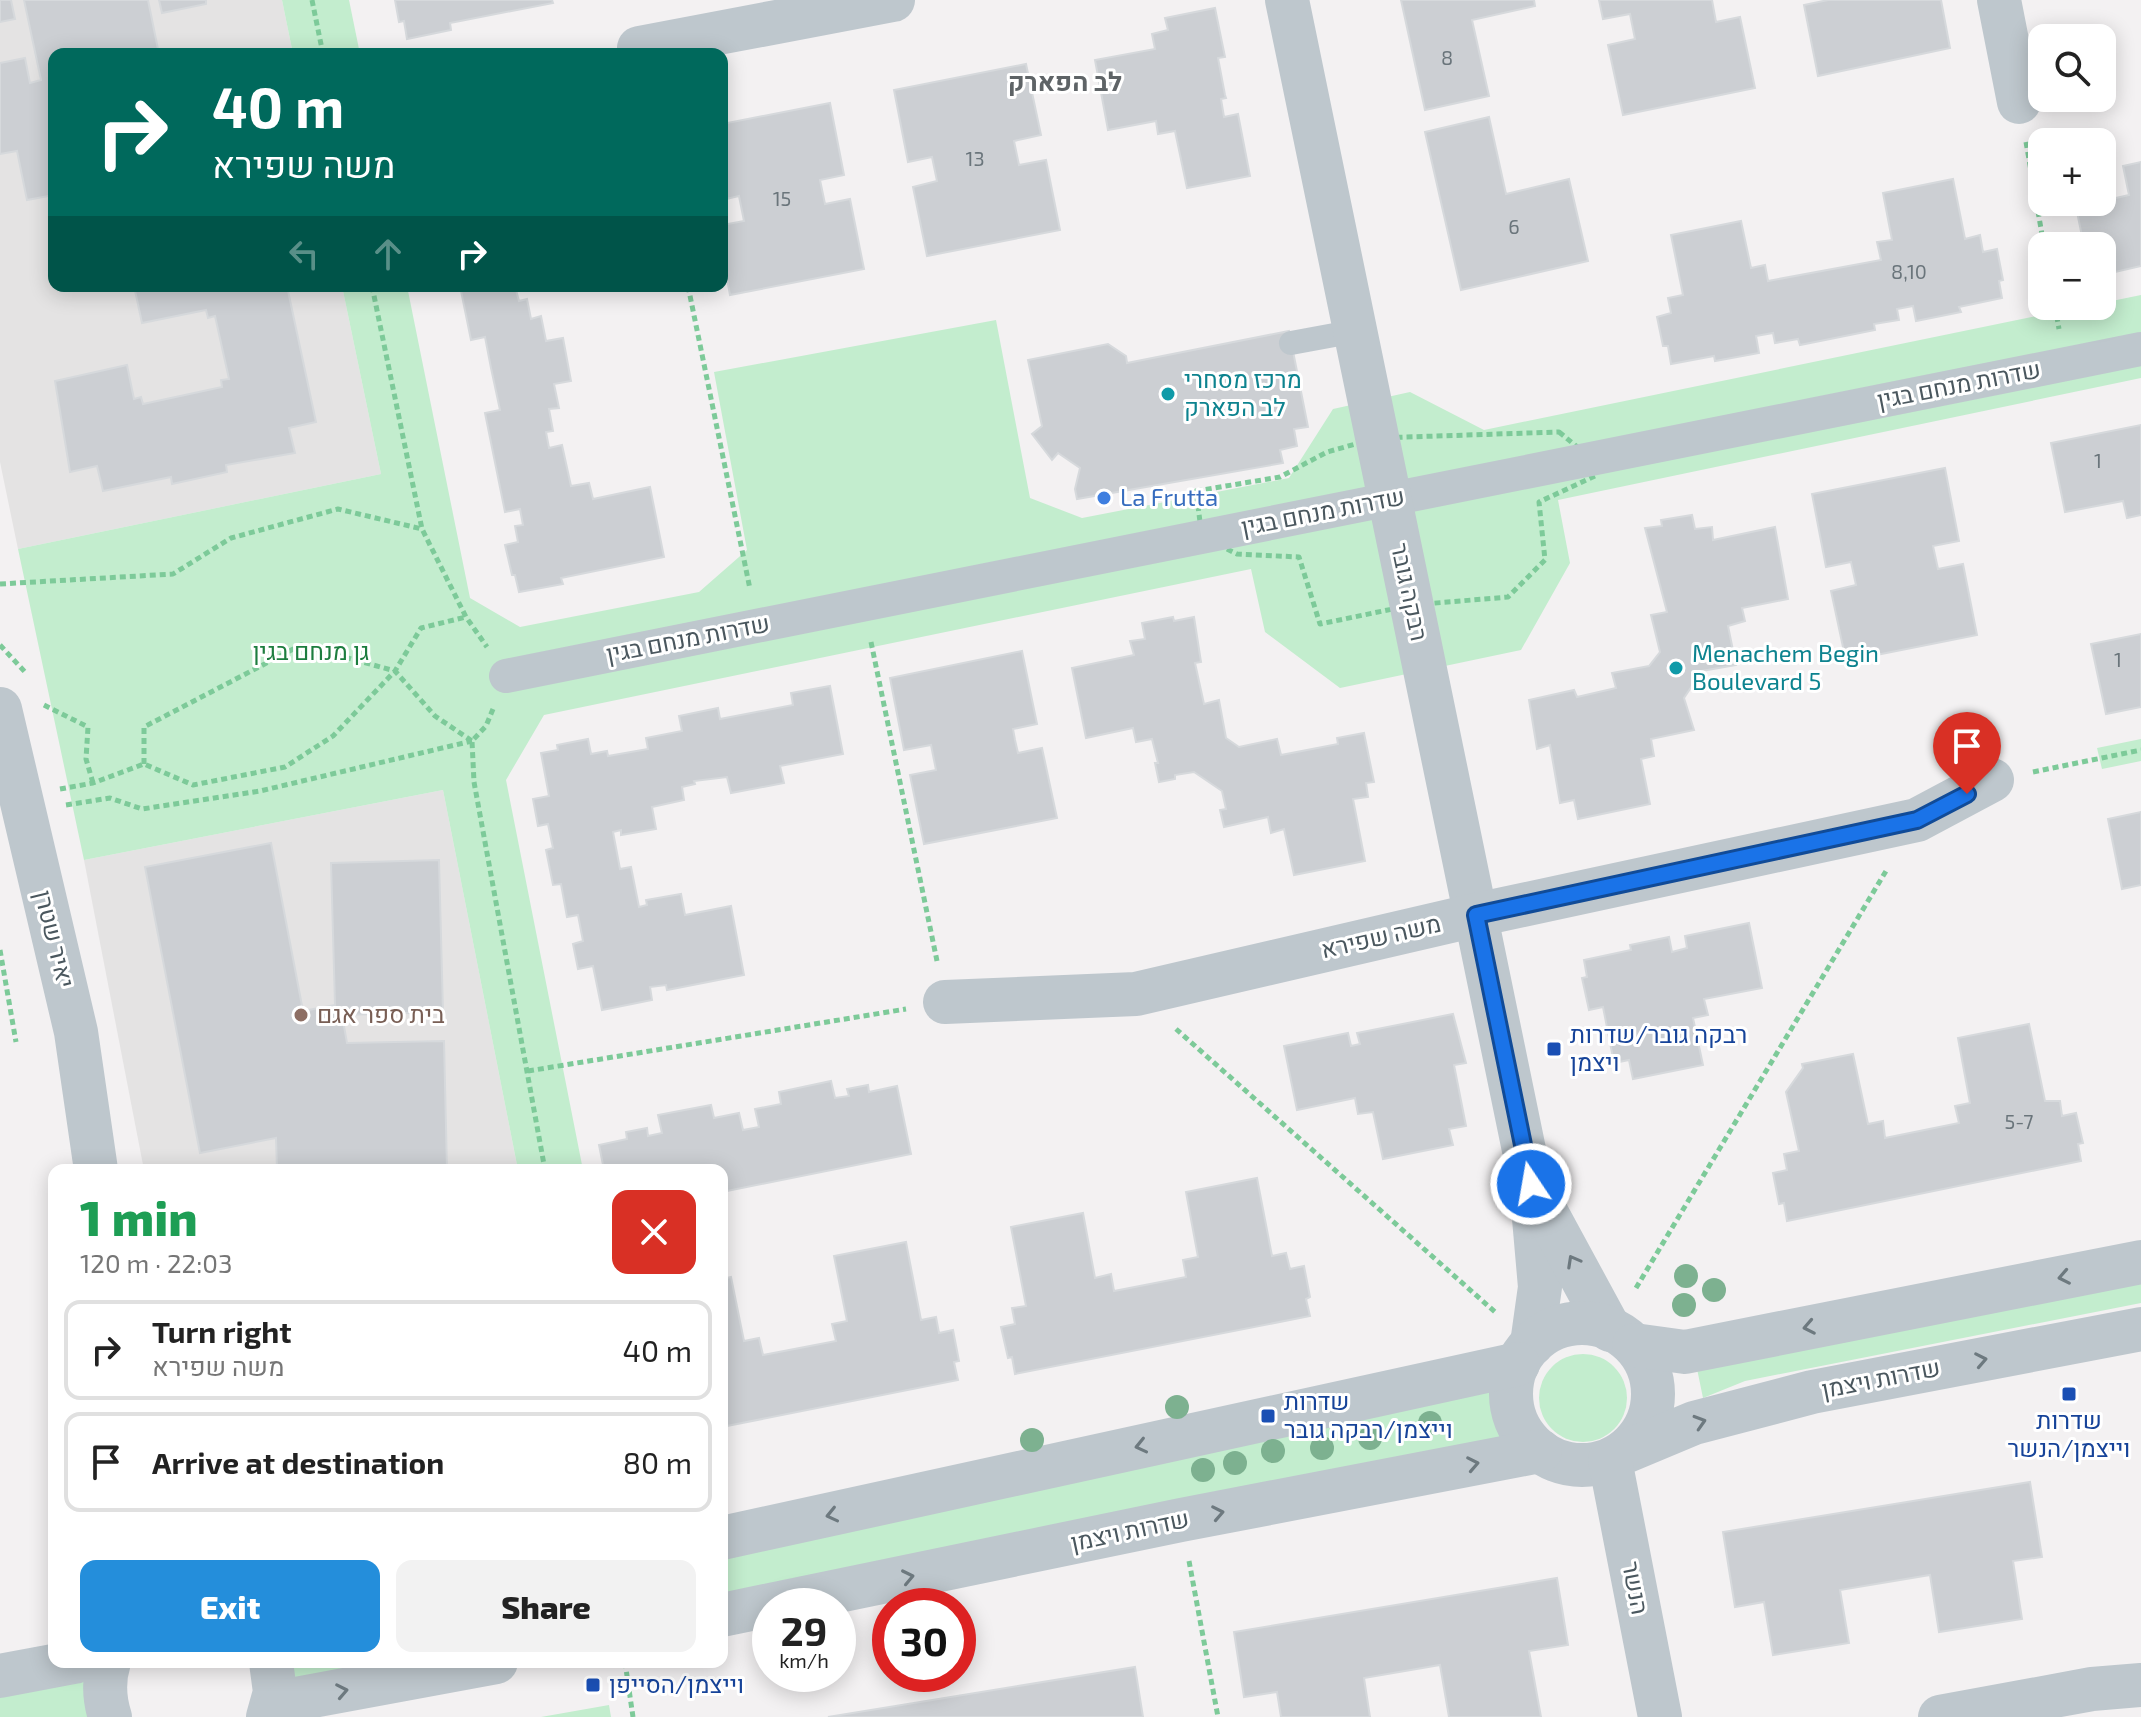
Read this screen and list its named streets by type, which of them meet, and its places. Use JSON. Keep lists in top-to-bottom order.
{
  "streets": {
    "street": [
      "שדרות מנחם בגין",
      "רבקה גובר",
      "משה שפירא",
      "יאיר שטרן",
      "שדרות ויצמן",
      "הנשר"
    ]
  },
  "crossings": [
    ["רבקה גובר", "משה שפירא"],
    ["רבקה גובר", "שדרות ויצמן"],
    ["רבקה גובר", "הנשר"],
    ["שדרות ויצמן", "הנשר"]
  ],
  "districts": ["לב הפארק"],
  "parks": ["גן מנחם בגין"],
  "places": {
    "other": [
      "מרכז מסחרי לב הפארק",
      "La Frutta",
      "Menachem Begin Boulevard 5",
      "בית ספר אגם"
    ],
    "transit": [
      "רבקה גובר/שדרות ויצמן",
      "שדרות וייצמן/הנשר",
      "שדרות וייצמן/רבקה גובר",
      "וייצמן/הסייפן"
    ]
  },
  "house_numbers": [
    "8",
    "13",
    "15",
    "6",
    "8,10",
    "1",
    "1",
    "5-7"
  ],
  "page": {
    "map_buttons": ["+", "−"],
    "turn": ["40 m", "משה שפירא"],
    "heading": ["1 min", "120 m · 22:03"],
    "list": [
      {
        "name": "Turn right",
        "note": "משה שפירא",
        "value": "40 m"
      },
      {
        "name": "Arrive at destination",
        "value": "80 m"
      }
    ],
    "buttons": ["Exit", "Share"],
    "speed": "29 km/h",
    "limit": "30"
  }
}
